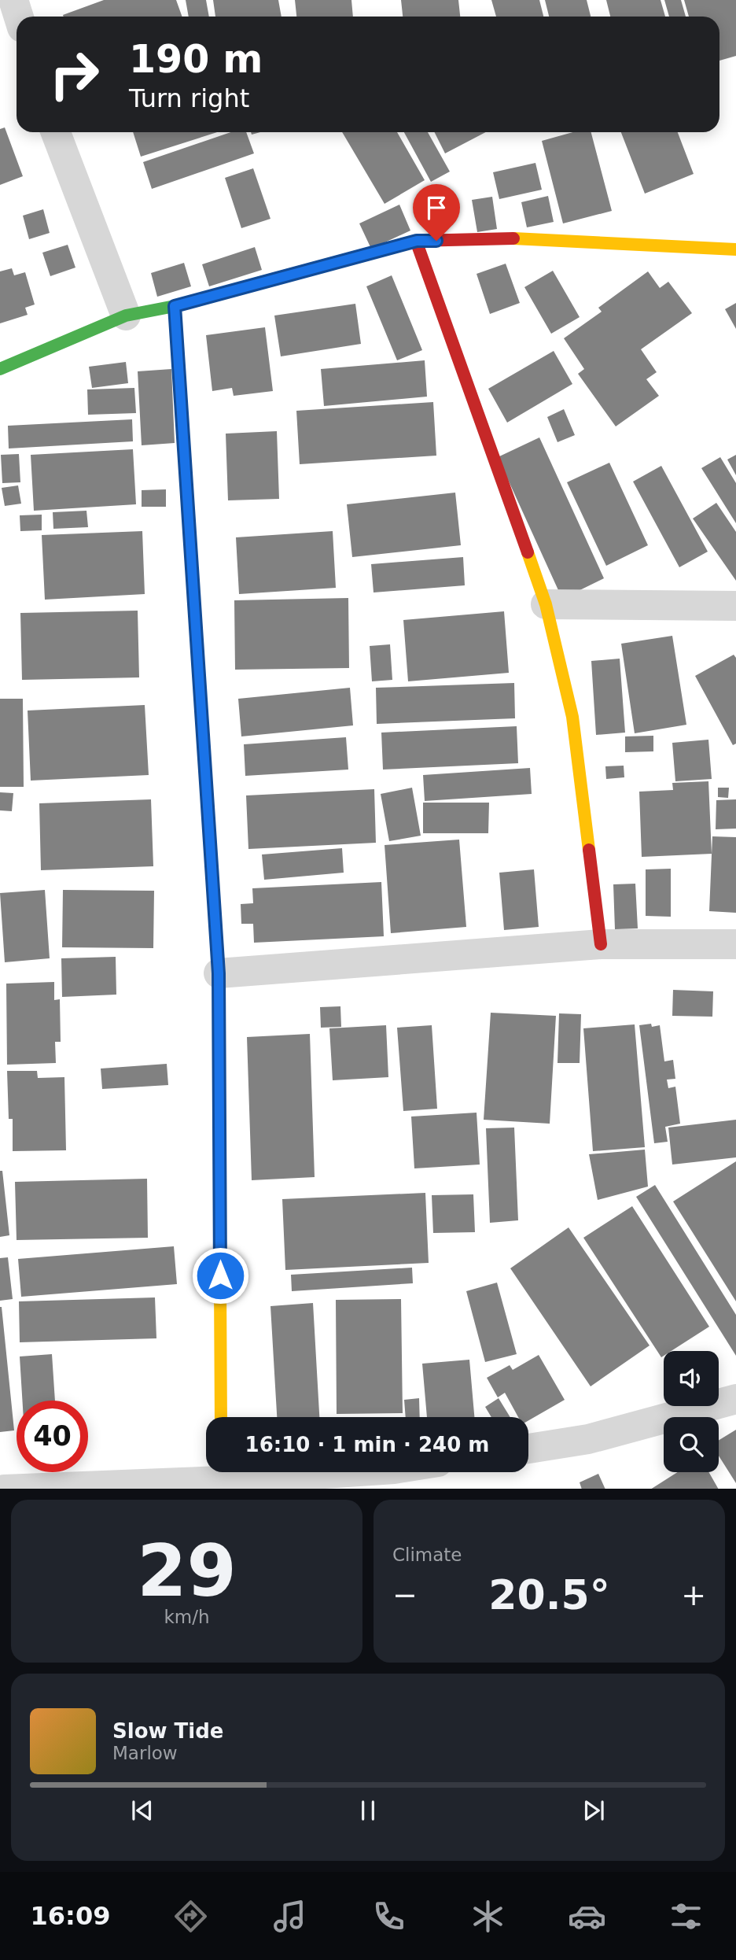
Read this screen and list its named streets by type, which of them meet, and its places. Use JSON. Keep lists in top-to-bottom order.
{
  "page": {
    "turn": ["190 m", "Turn right"],
    "limit": "40",
    "trip": "16:10 · 1 min · 240 m",
    "tile": [
      ["29", "km/h"],
      "Climate"
    ],
    "heat": ["−", "20.5°", "+"],
    "song": ["Slow Tide", "Marlow"],
    "tabs": "16:09"
  }
}
